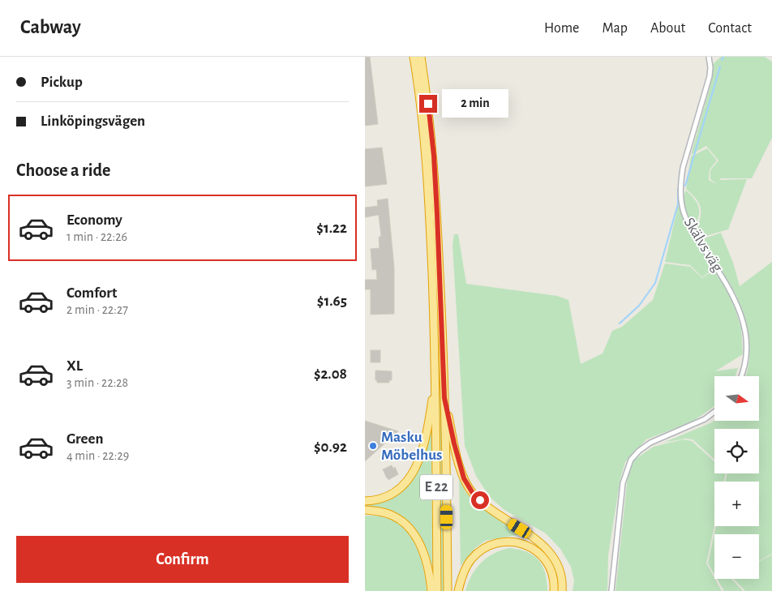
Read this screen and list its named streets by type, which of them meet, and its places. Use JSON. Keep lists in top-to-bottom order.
{
  "streets": {
    "highway": ["E 22"],
    "street": ["Skälvs väg"]
  },
  "places": ["Masku Möbelhus"],
  "north": "right",
  "page": {
    "header": "Cabway",
    "nav": [
      "Home",
      "Map",
      "About",
      "Contact"
    ],
    "banner": ["Pickup", "Linköpingsvägen"],
    "bubble": "2 min",
    "heading": "Choose a ride",
    "list": [
      {
        "name": "Economy",
        "note": "1 min · 22:26",
        "value": "$1.22"
      },
      {
        "name": "Comfort",
        "note": "2 min · 22:27",
        "value": "$1.65"
      },
      {
        "name": "XL",
        "note": "3 min · 22:28",
        "value": "$2.08"
      },
      {
        "name": "Green",
        "note": "4 min · 22:29",
        "value": "$0.92"
      }
    ],
    "map_buttons": ["+", "−"],
    "buttons": "Confirm"
  }
}
